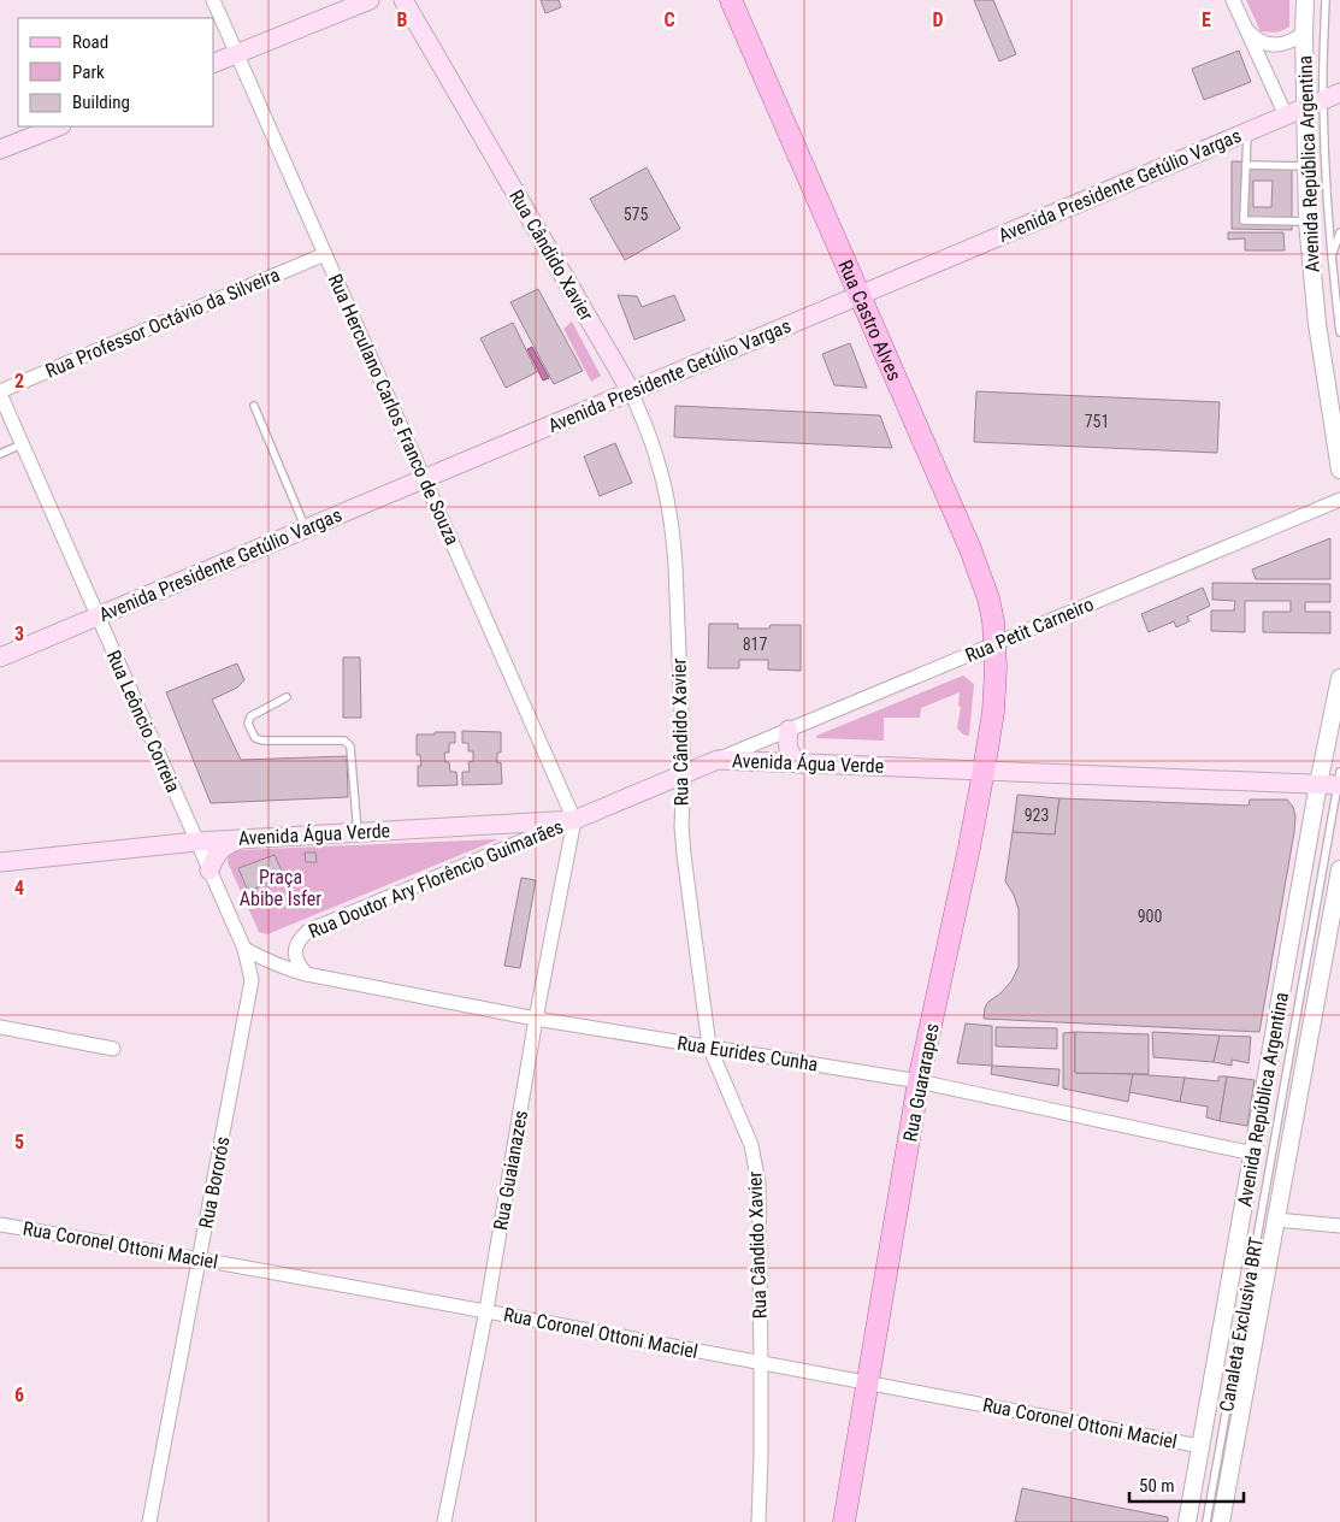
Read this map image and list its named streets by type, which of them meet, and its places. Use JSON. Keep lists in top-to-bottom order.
{
  "streets": {
    "main road": [
      "Avenida Presidente Getúlio Vargas",
      "Rua Cândido Xavier",
      "Rua Castro Alves",
      "Avenida Água Verde",
      "Rua Guararapes"
    ],
    "street": [
      "Avenida República Argentina",
      "Rua Professor Octávio da Silveira",
      "Rua Herculano Carlos Franco de Souza",
      "Rua Petit Carneiro",
      "Rua Leôncio Correia",
      "Rua Doutor Ary Florêncio Guimarães",
      "Rua Eurides Cunha",
      "Rua Guaianazes",
      "Rua Bororós",
      "Rua Coronel Ottoni Maciel"
    ],
    "lane": ["Canaleta Exclusiva BRT"]
  },
  "crossings": [
    ["Avenida República Argentina", "Avenida Presidente Getúlio Vargas"],
    ["Avenida República Argentina", "Avenida Água Verde"],
    ["Avenida República Argentina", "Rua Eurides Cunha"],
    ["Avenida República Argentina", "Rua Coronel Ottoni Maciel"],
    ["Avenida Presidente Getúlio Vargas", "Rua Cândido Xavier"],
    ["Avenida Presidente Getúlio Vargas", "Rua Castro Alves"],
    ["Avenida Presidente Getúlio Vargas", "Rua Herculano Carlos Franco de Souza"],
    ["Avenida Presidente Getúlio Vargas", "Rua Leôncio Correia"],
    ["Rua Cândido Xavier", "Avenida Água Verde"],
    ["Rua Cândido Xavier", "Rua Eurides Cunha"],
    ["Rua Cândido Xavier", "Rua Coronel Ottoni Maciel"],
    ["Rua Castro Alves", "Rua Petit Carneiro"],
    ["Rua Castro Alves", "Rua Guararapes"],
    ["Rua Professor Octávio da Silveira", "Rua Herculano Carlos Franco de Souza"],
    ["Rua Professor Octávio da Silveira", "Rua Leôncio Correia"],
    ["Rua Herculano Carlos Franco de Souza", "Avenida Água Verde"],
    ["Rua Herculano Carlos Franco de Souza", "Rua Doutor Ary Florêncio Guimarães"],
    ["Rua Herculano Carlos Franco de Souza", "Rua Guaianazes"],
    ["Rua Petit Carneiro", "Avenida Água Verde"],
    ["Rua Petit Carneiro", "Rua Guararapes"],
    ["Rua Leôncio Correia", "Avenida Água Verde"],
    ["Rua Leôncio Correia", "Rua Eurides Cunha"],
    ["Rua Leôncio Correia", "Rua Bororós"],
    ["Avenida Água Verde", "Rua Doutor Ary Florêncio Guimarães"],
    ["Avenida Água Verde", "Rua Guararapes"],
    ["Avenida Água Verde", "Rua Guaianazes"],
    ["Avenida Água Verde", "Canaleta Exclusiva BRT"],
    ["Rua Doutor Ary Florêncio Guimarães", "Rua Eurides Cunha"],
    ["Rua Doutor Ary Florêncio Guimarães", "Rua Guaianazes"],
    ["Rua Eurides Cunha", "Rua Guararapes"],
    ["Rua Eurides Cunha", "Rua Guaianazes"],
    ["Rua Eurides Cunha", "Rua Bororós"],
    ["Rua Guararapes", "Rua Coronel Ottoni Maciel"],
    ["Rua Guaianazes", "Rua Coronel Ottoni Maciel"],
    ["Rua Bororós", "Rua Coronel Ottoni Maciel"]
  ],
  "parks": ["Praça Abibe Isfer"],
  "house_numbers": [
    "575",
    "751",
    "817",
    "923",
    "900"
  ],
  "legend": ["Road", "Park", "Building"],
  "scale_bar": "50 m",
  "grid": {
    "columns": [
      "B",
      "C",
      "D",
      "E"
    ],
    "rows": [
      "2",
      "3",
      "4",
      "5",
      "6"
    ]
  }
}
